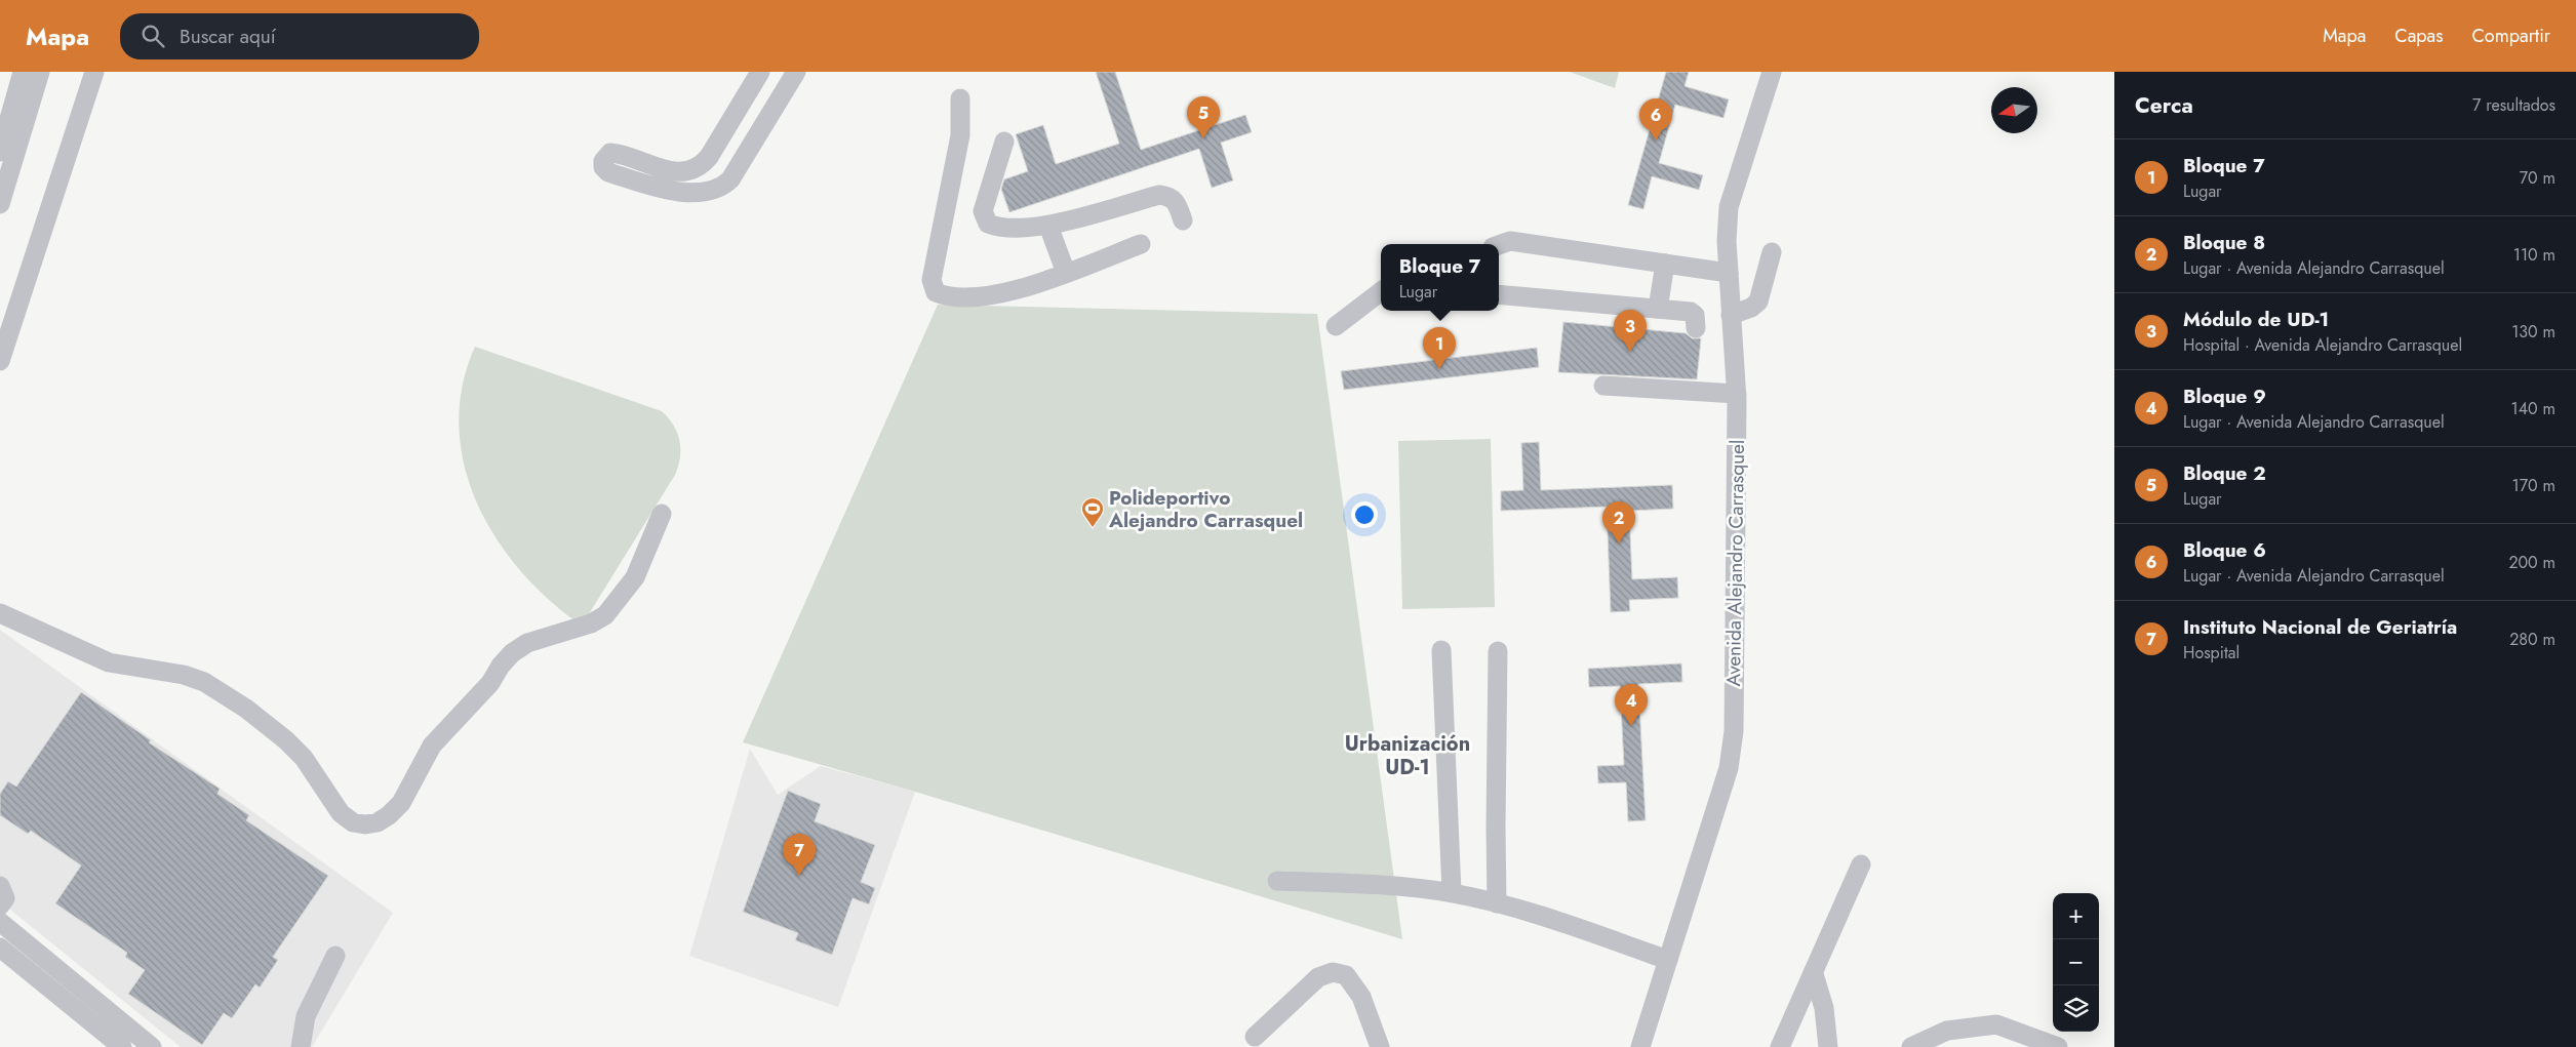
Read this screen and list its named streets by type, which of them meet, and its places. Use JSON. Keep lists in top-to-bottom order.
{
  "streets": {
    "street": ["Avenida Alejandro Carrasquel"]
  },
  "districts": ["Urbanización UD-1"],
  "places": {
    "sports": ["Polideportivo Alejandro Carrasquel"]
  },
  "north": "left",
  "page": {
    "header": "Mapa",
    "search": "Buscar aquí",
    "nav": ["Mapa", "Capas", "Compartir"],
    "heading": ["Cerca", "7 resultados"],
    "pins": [
      "5",
      "6",
      "3",
      "1",
      "2",
      "4",
      "7"
    ],
    "list": [
      {
        "mark": "1",
        "name": "Bloque 7",
        "note": "Lugar",
        "value": "70 m"
      },
      {
        "mark": "2",
        "name": "Bloque 8",
        "note": "Lugar · Avenida Alejandro Carrasquel",
        "value": "110 m"
      },
      {
        "mark": "3",
        "name": "Módulo de UD-1",
        "note": "Hospital · Avenida Alejandro Carrasquel",
        "value": "130 m"
      },
      {
        "mark": "4",
        "name": "Bloque 9",
        "note": "Lugar · Avenida Alejandro Carrasquel",
        "value": "140 m"
      },
      {
        "mark": "5",
        "name": "Bloque 2",
        "note": "Lugar",
        "value": "170 m"
      },
      {
        "mark": "6",
        "name": "Bloque 6",
        "note": "Lugar · Avenida Alejandro Carrasquel",
        "value": "200 m"
      },
      {
        "mark": "7",
        "name": "Instituto Nacional de Geriatría",
        "note": "Hospital",
        "value": "280 m"
      }
    ],
    "popup": ["Bloque 7", "Lugar"],
    "map_buttons": ["+", "−"]
  }
}
